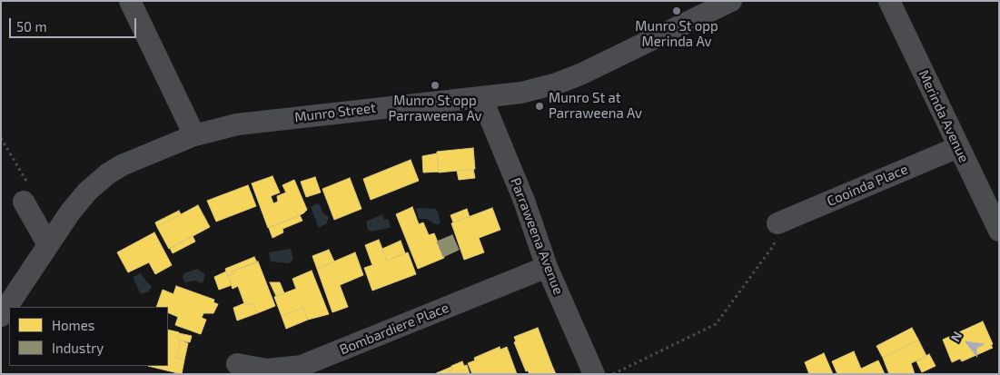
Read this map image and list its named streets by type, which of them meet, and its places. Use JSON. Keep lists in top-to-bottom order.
{
  "streets": {
    "street": [
      "Munro Street",
      "Merinda Avenue",
      "Cooinda Place",
      "Parraweena Avenue",
      "Bombardiere Place"
    ]
  },
  "crossings": [
    ["Munro Street", "Parraweena Avenue"],
    ["Merinda Avenue", "Cooinda Place"],
    ["Parraweena Avenue", "Bombardiere Place"]
  ],
  "places": ["Munro St opp Merinda Av", "Munro St opp Parraweena Av", "Munro St at Parraweena Av"],
  "legend": ["Homes", "Industry"],
  "scale_bar": "50 m",
  "north": "top left"
}
